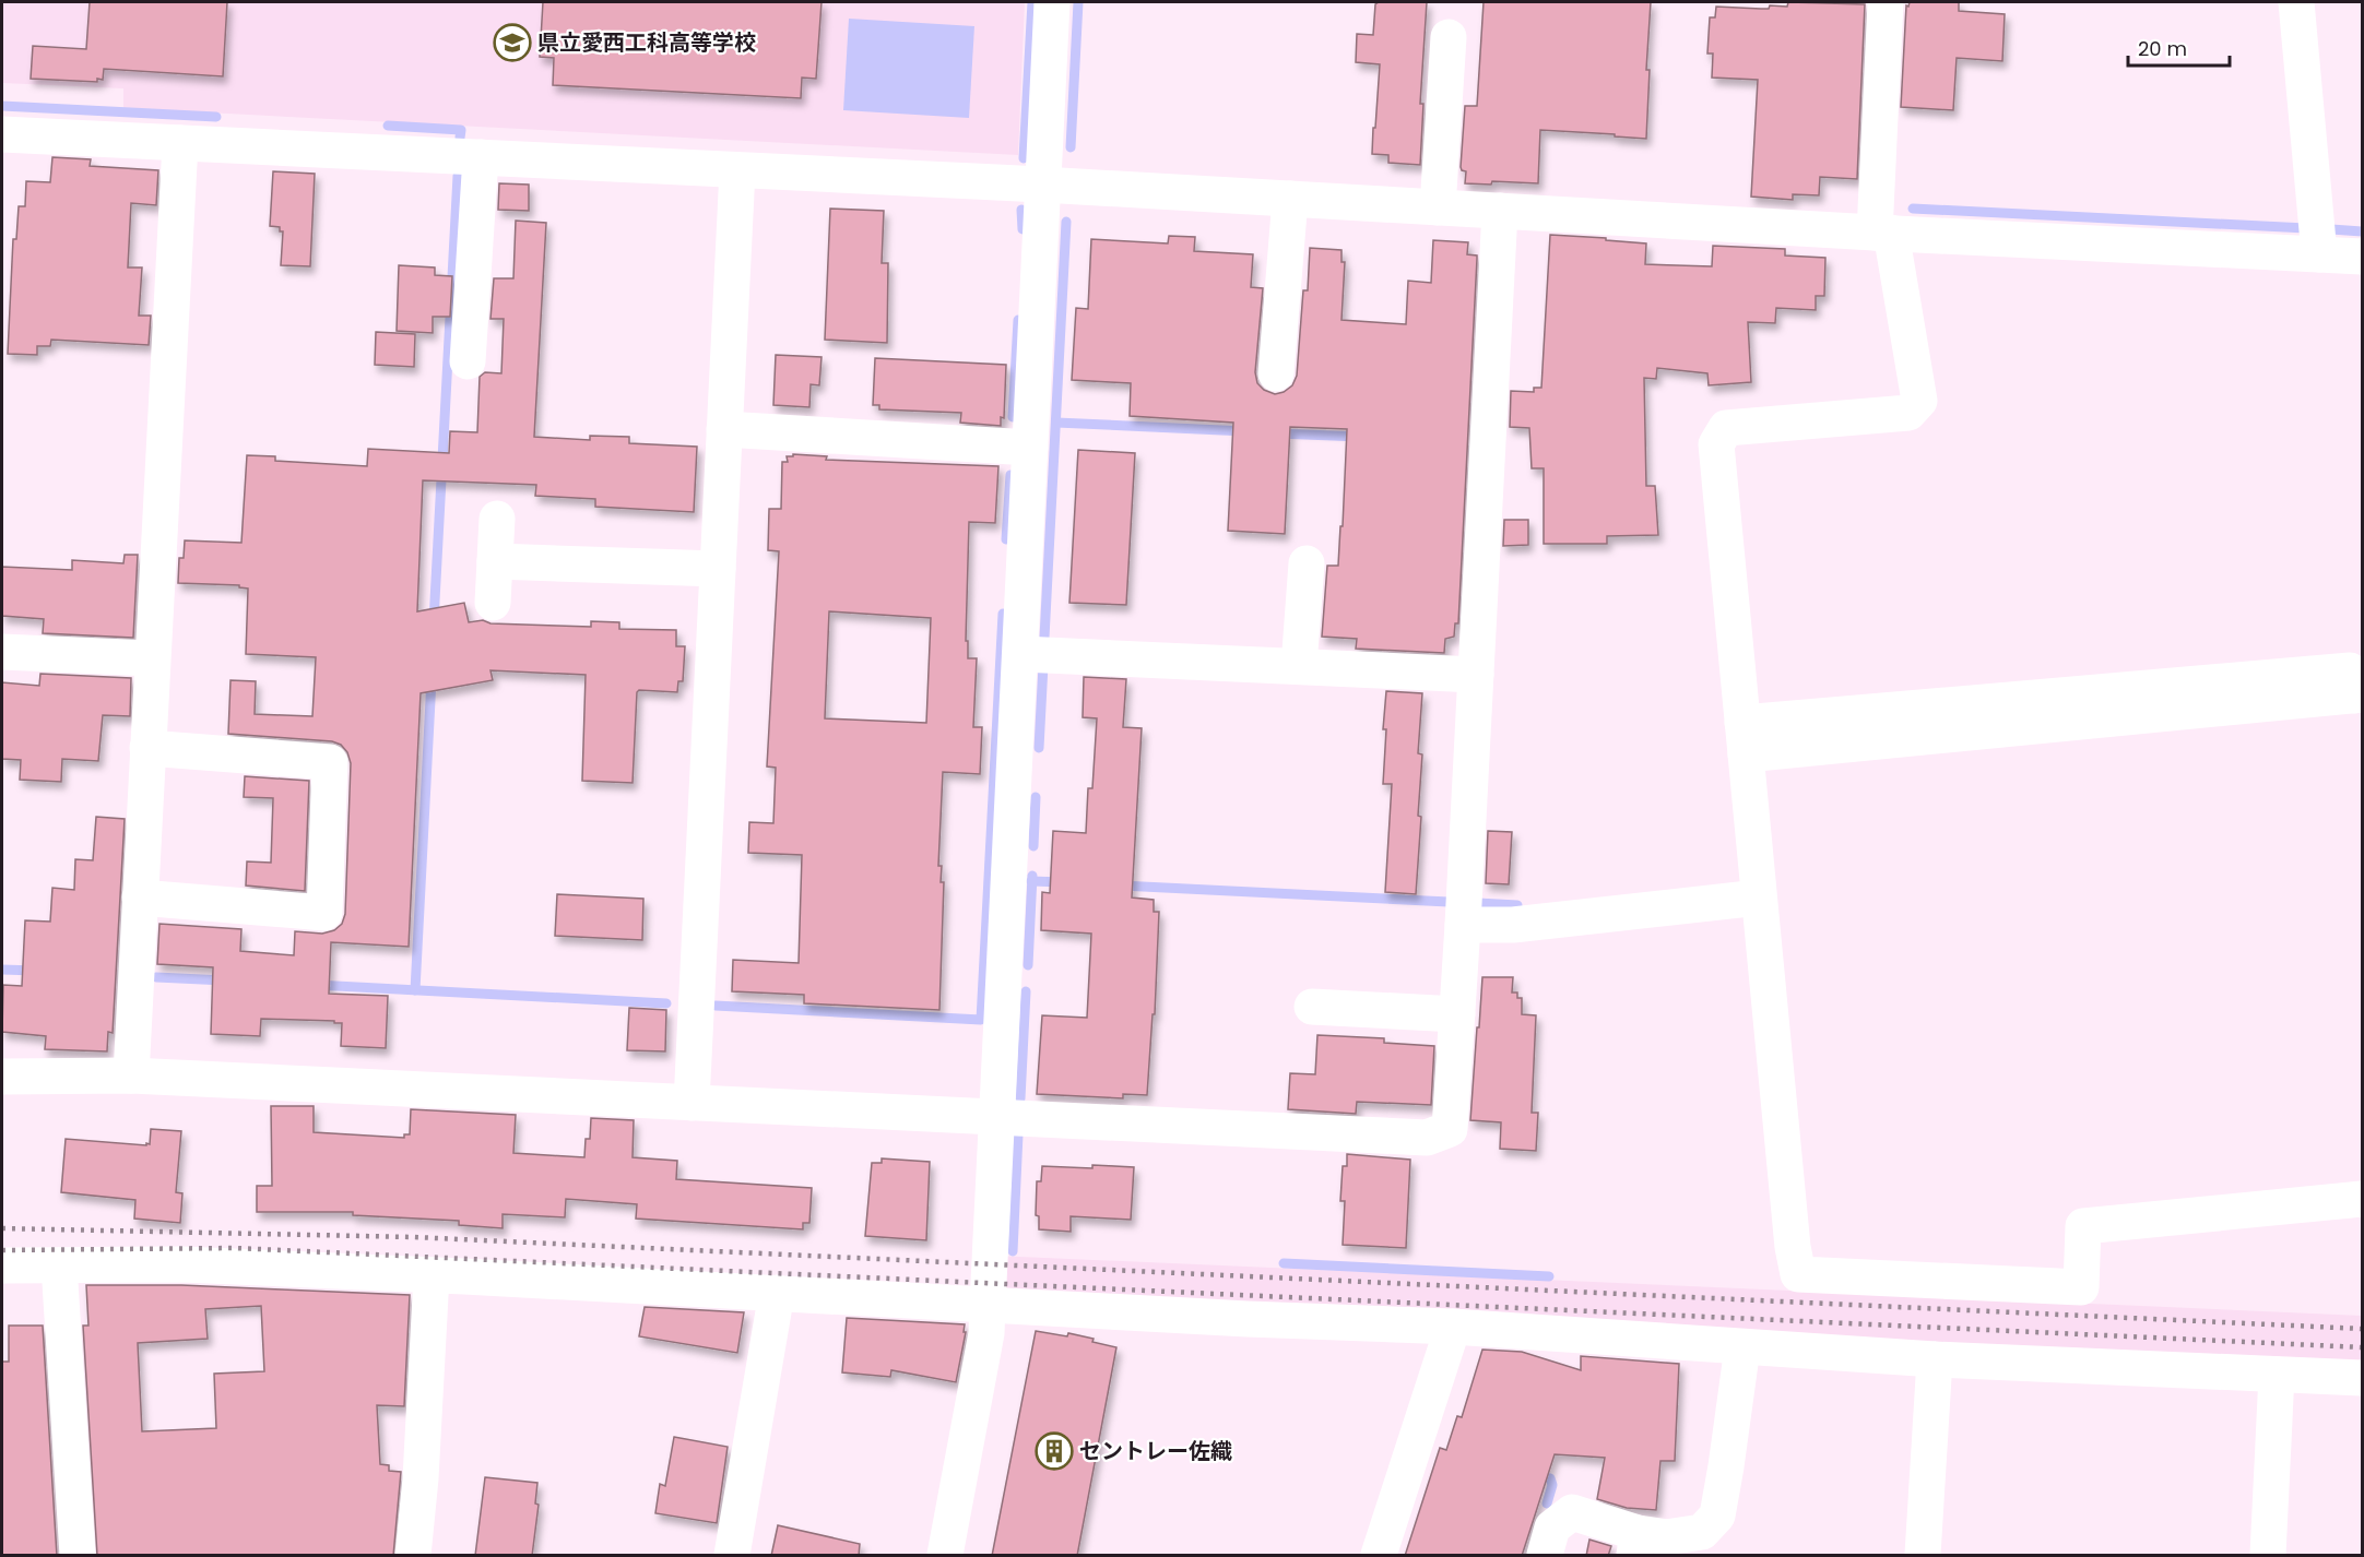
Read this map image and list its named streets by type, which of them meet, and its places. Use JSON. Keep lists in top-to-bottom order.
{
  "places": {
    "school or university": ["県立愛西工科高等学校"],
    "building": ["セントレー佐織"]
  },
  "scale_bar": "20 m"
}
